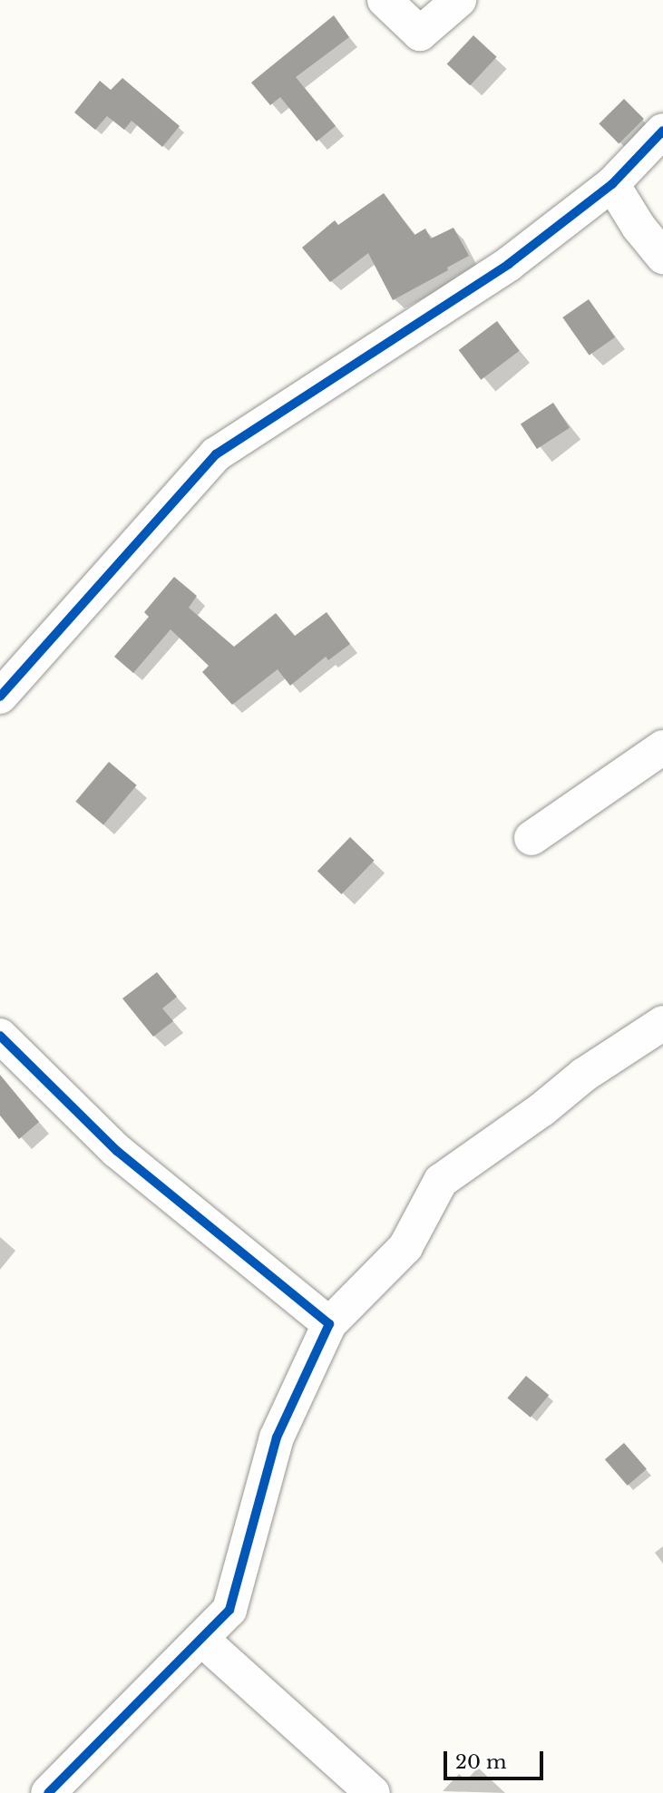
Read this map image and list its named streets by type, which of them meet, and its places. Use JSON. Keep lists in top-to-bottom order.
{
  "scale_bar": "20 m"
}
